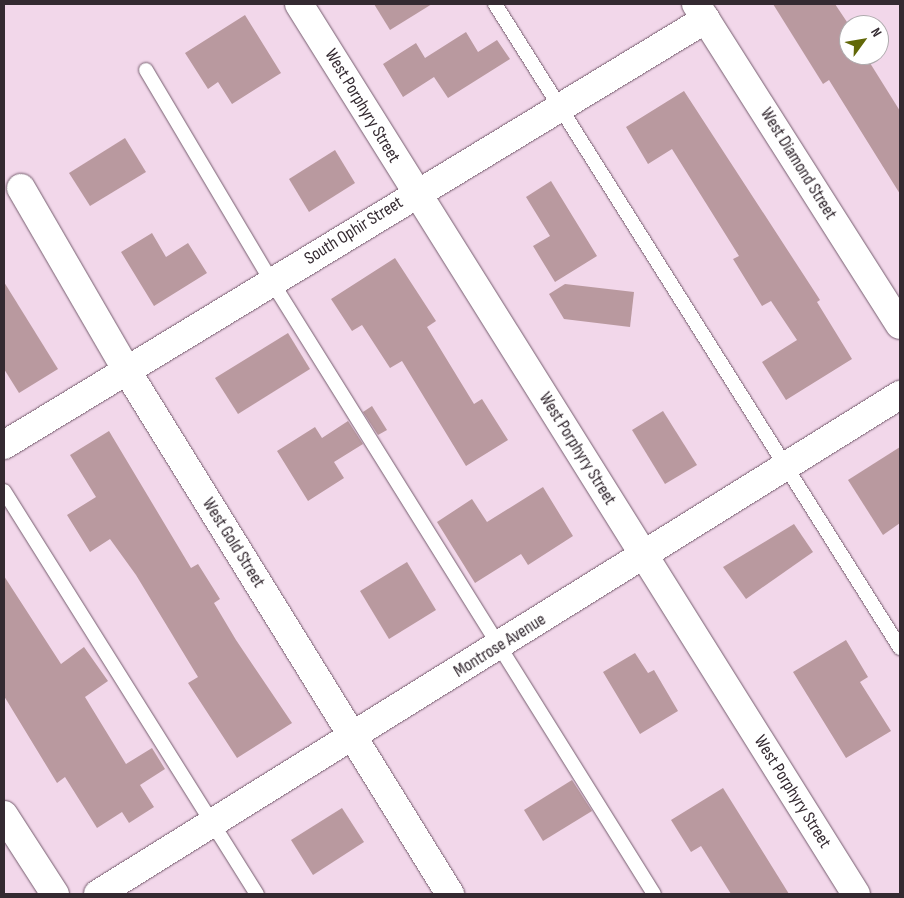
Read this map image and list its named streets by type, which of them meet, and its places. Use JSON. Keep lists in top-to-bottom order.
{
  "streets": {
    "street": [
      "West Porphyry Street",
      "West Diamond Street",
      "South Ophir Street",
      "West Gold Street",
      "Montrose Avenue"
    ]
  },
  "crossings": [
    ["West Porphyry Street", "South Ophir Street"],
    ["West Porphyry Street", "Montrose Avenue"],
    ["West Diamond Street", "South Ophir Street"],
    ["South Ophir Street", "West Gold Street"],
    ["West Gold Street", "Montrose Avenue"]
  ],
  "north": "top right"
}
